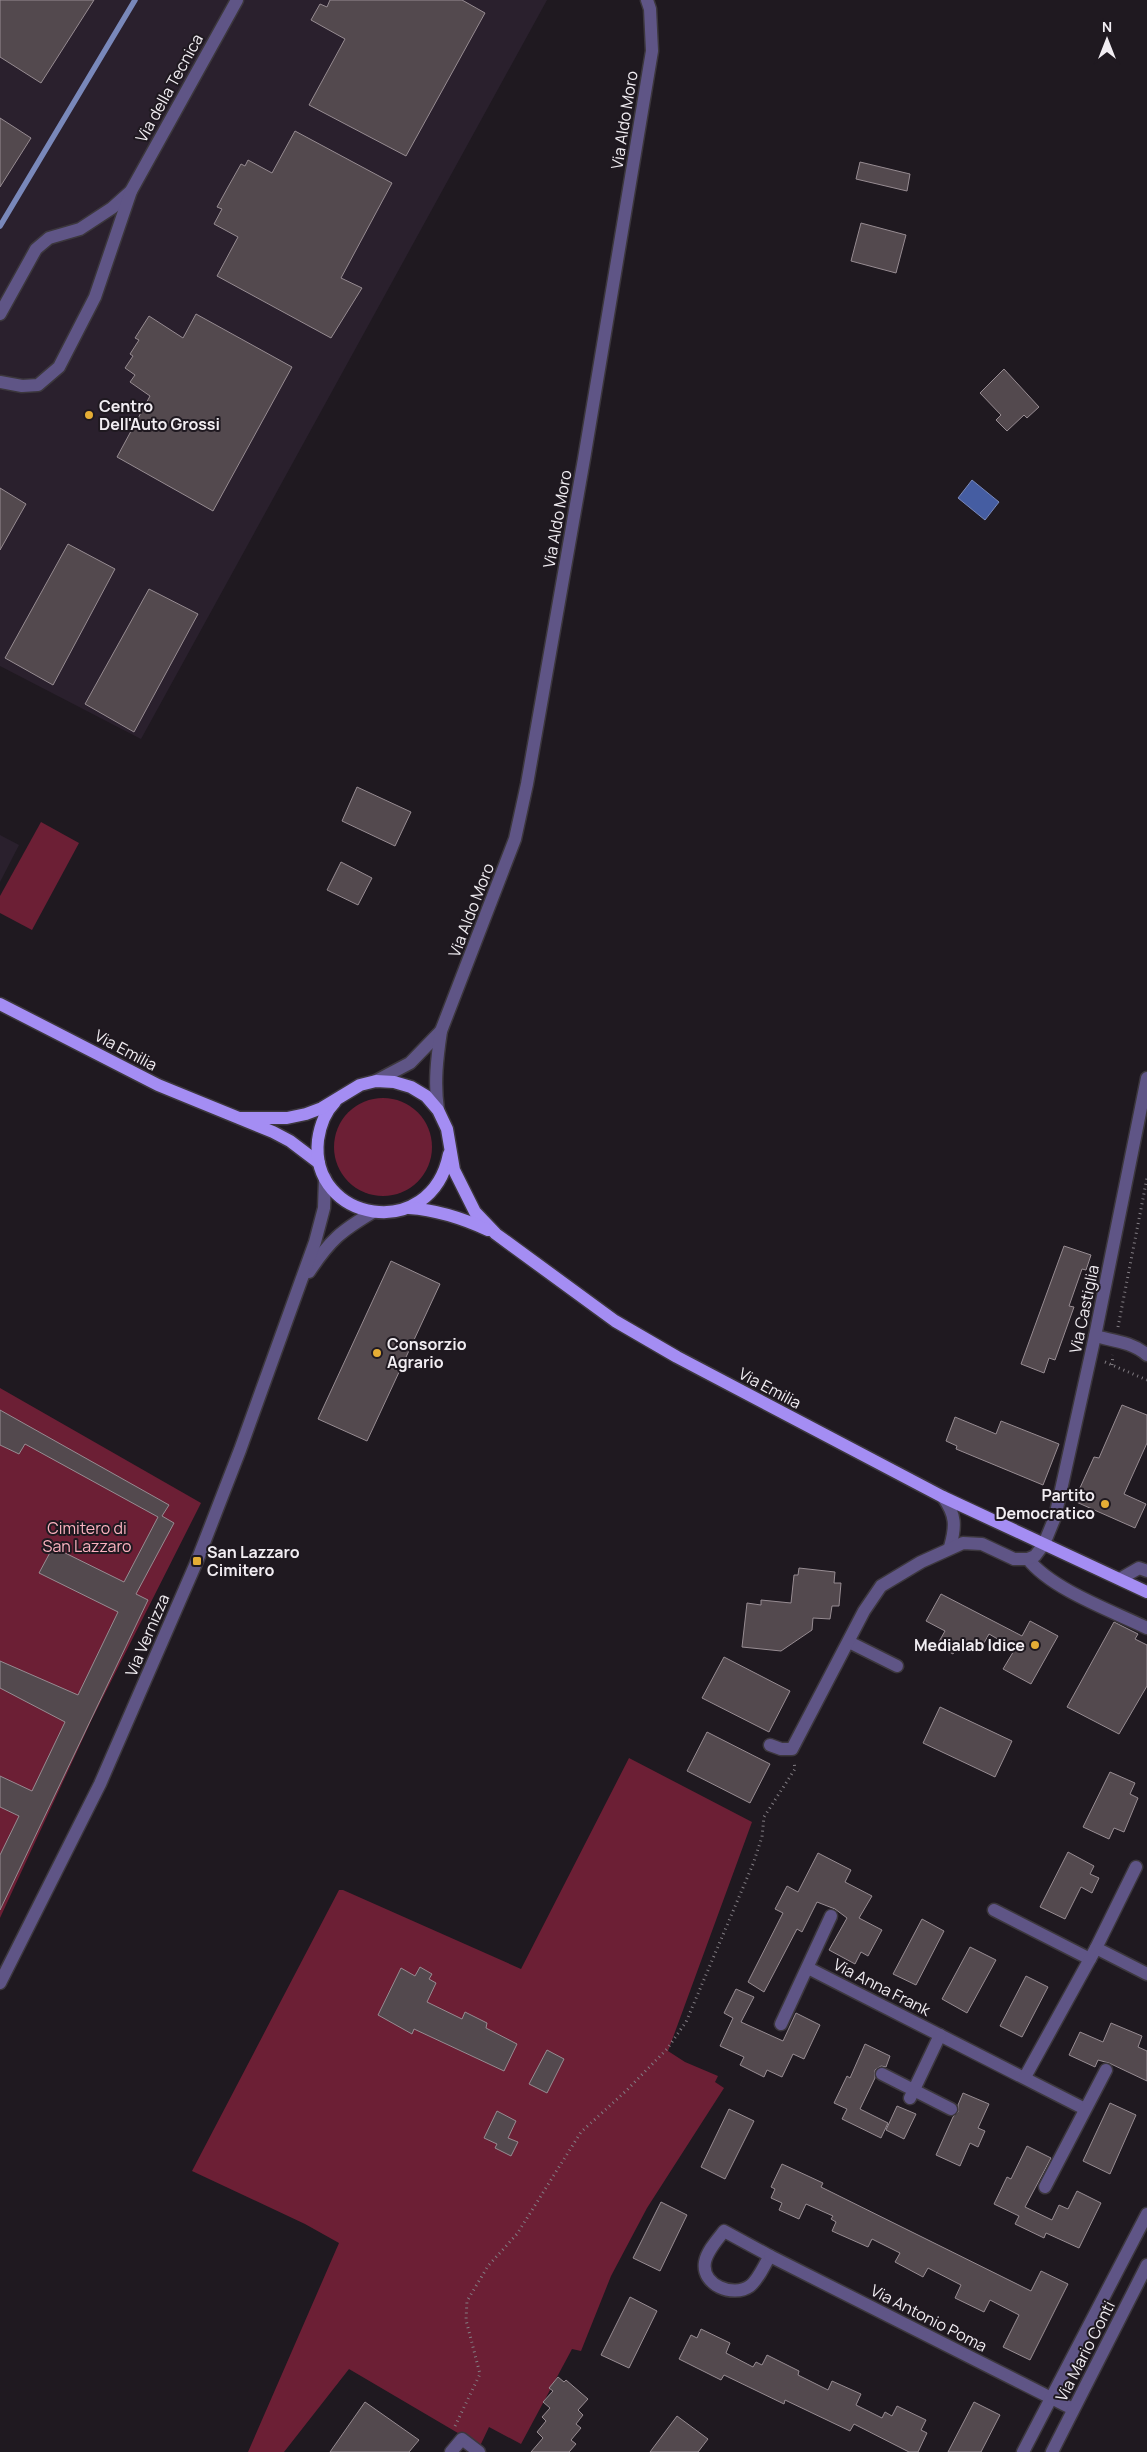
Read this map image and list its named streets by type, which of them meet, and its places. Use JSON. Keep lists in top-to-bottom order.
{
  "streets": {
    "main road": ["Via Emilia"],
    "street": [
      "Via della Tecnica",
      "Via Aldo Moro",
      "Via Castiglia",
      "Via Vernizza",
      "Via Anna Frank",
      "Via Antonio Poma",
      "Via Mario Conti"
    ]
  },
  "crossings": [
    ["Via Aldo Moro", "Via Emilia"],
    ["Via Aldo Moro", "Via Vernizza"],
    ["Via Emilia", "Via Castiglia"],
    ["Via Emilia", "Via Vernizza"],
    ["Via Antonio Poma", "Via Mario Conti"]
  ],
  "parks": ["Cimitero di San Lazzaro"],
  "places": {
    "other": [
      "Centro Dell'Auto Grossi",
      "Consorzio Agrario",
      "Partito Democratico",
      "Medialab Idice"
    ],
    "transit": ["San Lazzaro Cimitero"]
  },
  "north": "top"
}
